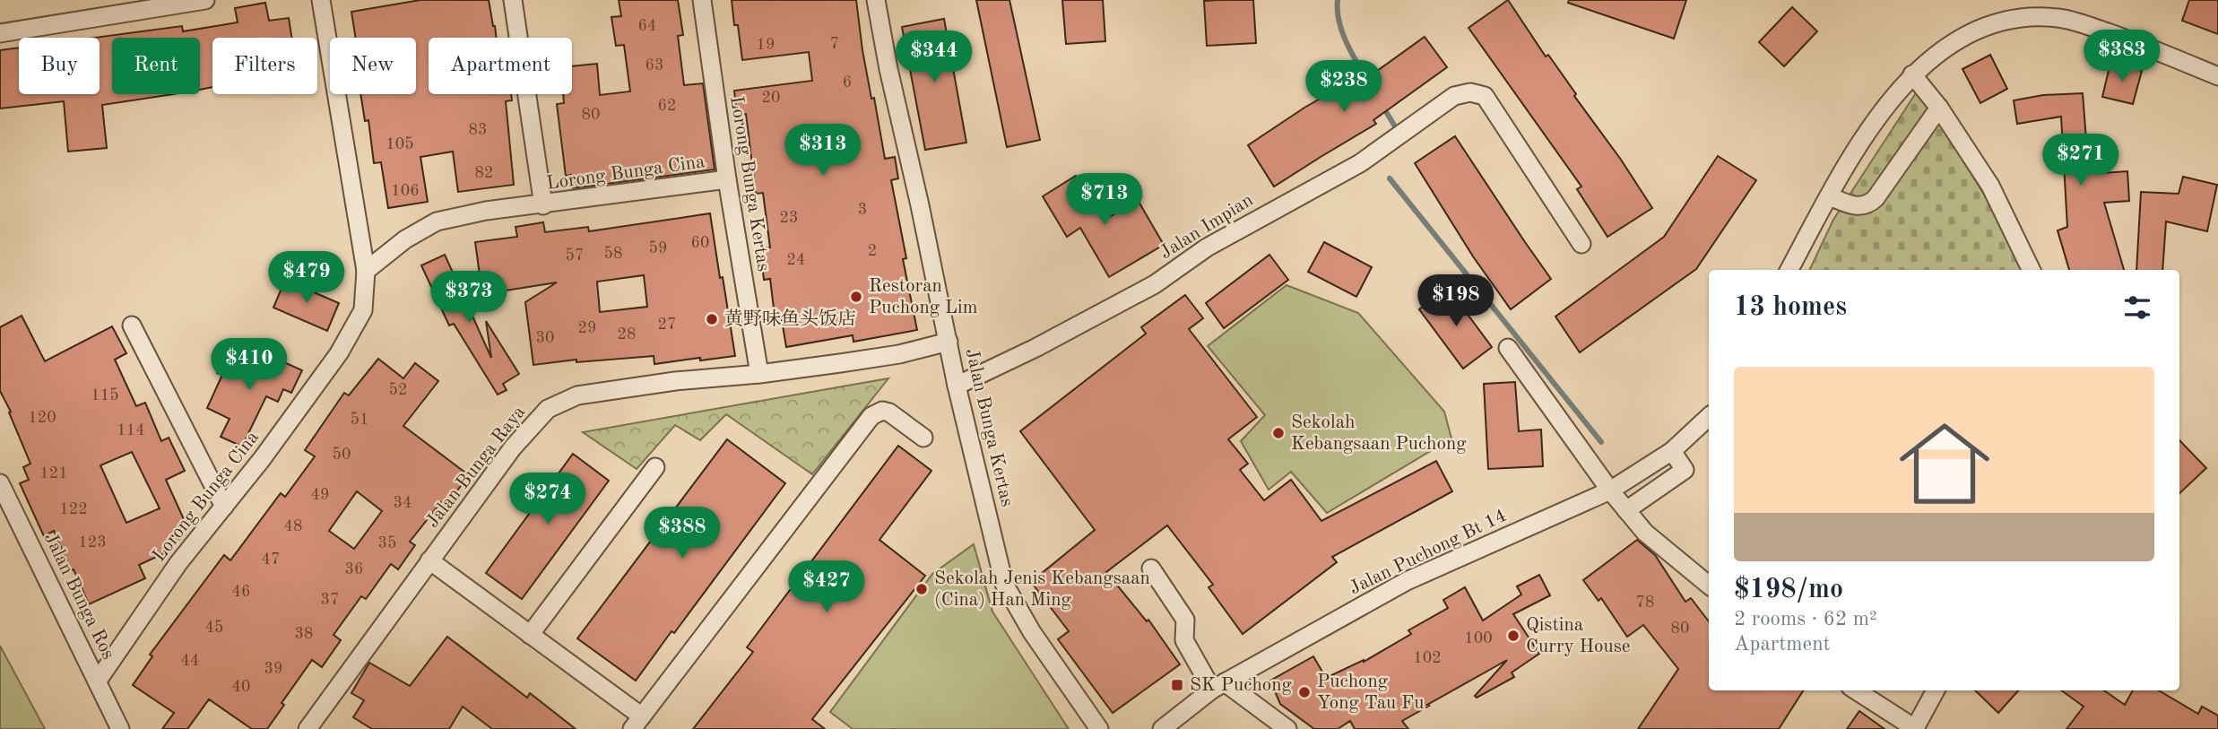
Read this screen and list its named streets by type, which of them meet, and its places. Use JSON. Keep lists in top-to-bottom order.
{
  "streets": {
    "street": [
      "Lorong Bunga Cina",
      "Lorong Bunga Kertas",
      "Jalan Impian",
      "Jalan Bunga Kertas",
      "Jalan Bunga Raya",
      "Jalan Puchong Bt 14",
      "Jalan Bunga Ros"
    ]
  },
  "crossings": [
    ["Lorong Bunga Cina", "Lorong Bunga Kertas"],
    ["Lorong Bunga Cina", "Jalan Bunga Ros"],
    ["Lorong Bunga Kertas", "Jalan Bunga Raya"],
    ["Jalan Impian", "Jalan Bunga Kertas"],
    ["Jalan Bunga Kertas", "Jalan Bunga Raya"]
  ],
  "places": {
    "other": [
      "Restoran Puchong Lim",
      "黄野味鱼头饭店",
      "Sekolah Kebangsaan Puchong",
      "Sekolah Jenis Kebangsaan (Cina) Han Ming",
      "Qistina Curry House",
      "Puchong Yong Tau Fu"
    ],
    "transit": ["SK Puchong"]
  },
  "house_numbers": [
    "64",
    "7",
    "19",
    "63",
    "6",
    "20",
    "62",
    "80",
    "83",
    "105",
    "82",
    "106",
    "3",
    "23",
    "60",
    "59",
    "2",
    "58",
    "57",
    "24",
    "27",
    "29",
    "28",
    "30",
    "52",
    "115",
    "120",
    "51",
    "114",
    "50",
    "121",
    "49",
    "34",
    "122",
    "48",
    "123",
    "35",
    "47",
    "36",
    "46",
    "37",
    "78",
    "45",
    "80",
    "38",
    "100",
    "102",
    "44",
    "39",
    "40"
  ],
  "page": {
    "price": [
      "$383",
      "$344",
      "$238",
      "$313",
      "$271",
      "$713",
      "$479",
      "$373",
      "$198",
      "$410",
      "$274",
      "$388",
      "$427"
    ],
    "chip": [
      "Buy",
      "Rent",
      "Filters",
      "New",
      "Apartment"
    ],
    "heading": "13 homes",
    "list": [
      {
        "name": "$198/mo",
        "note": "2 rooms · 62 m² · Apartment"
      }
    ]
  }
}
